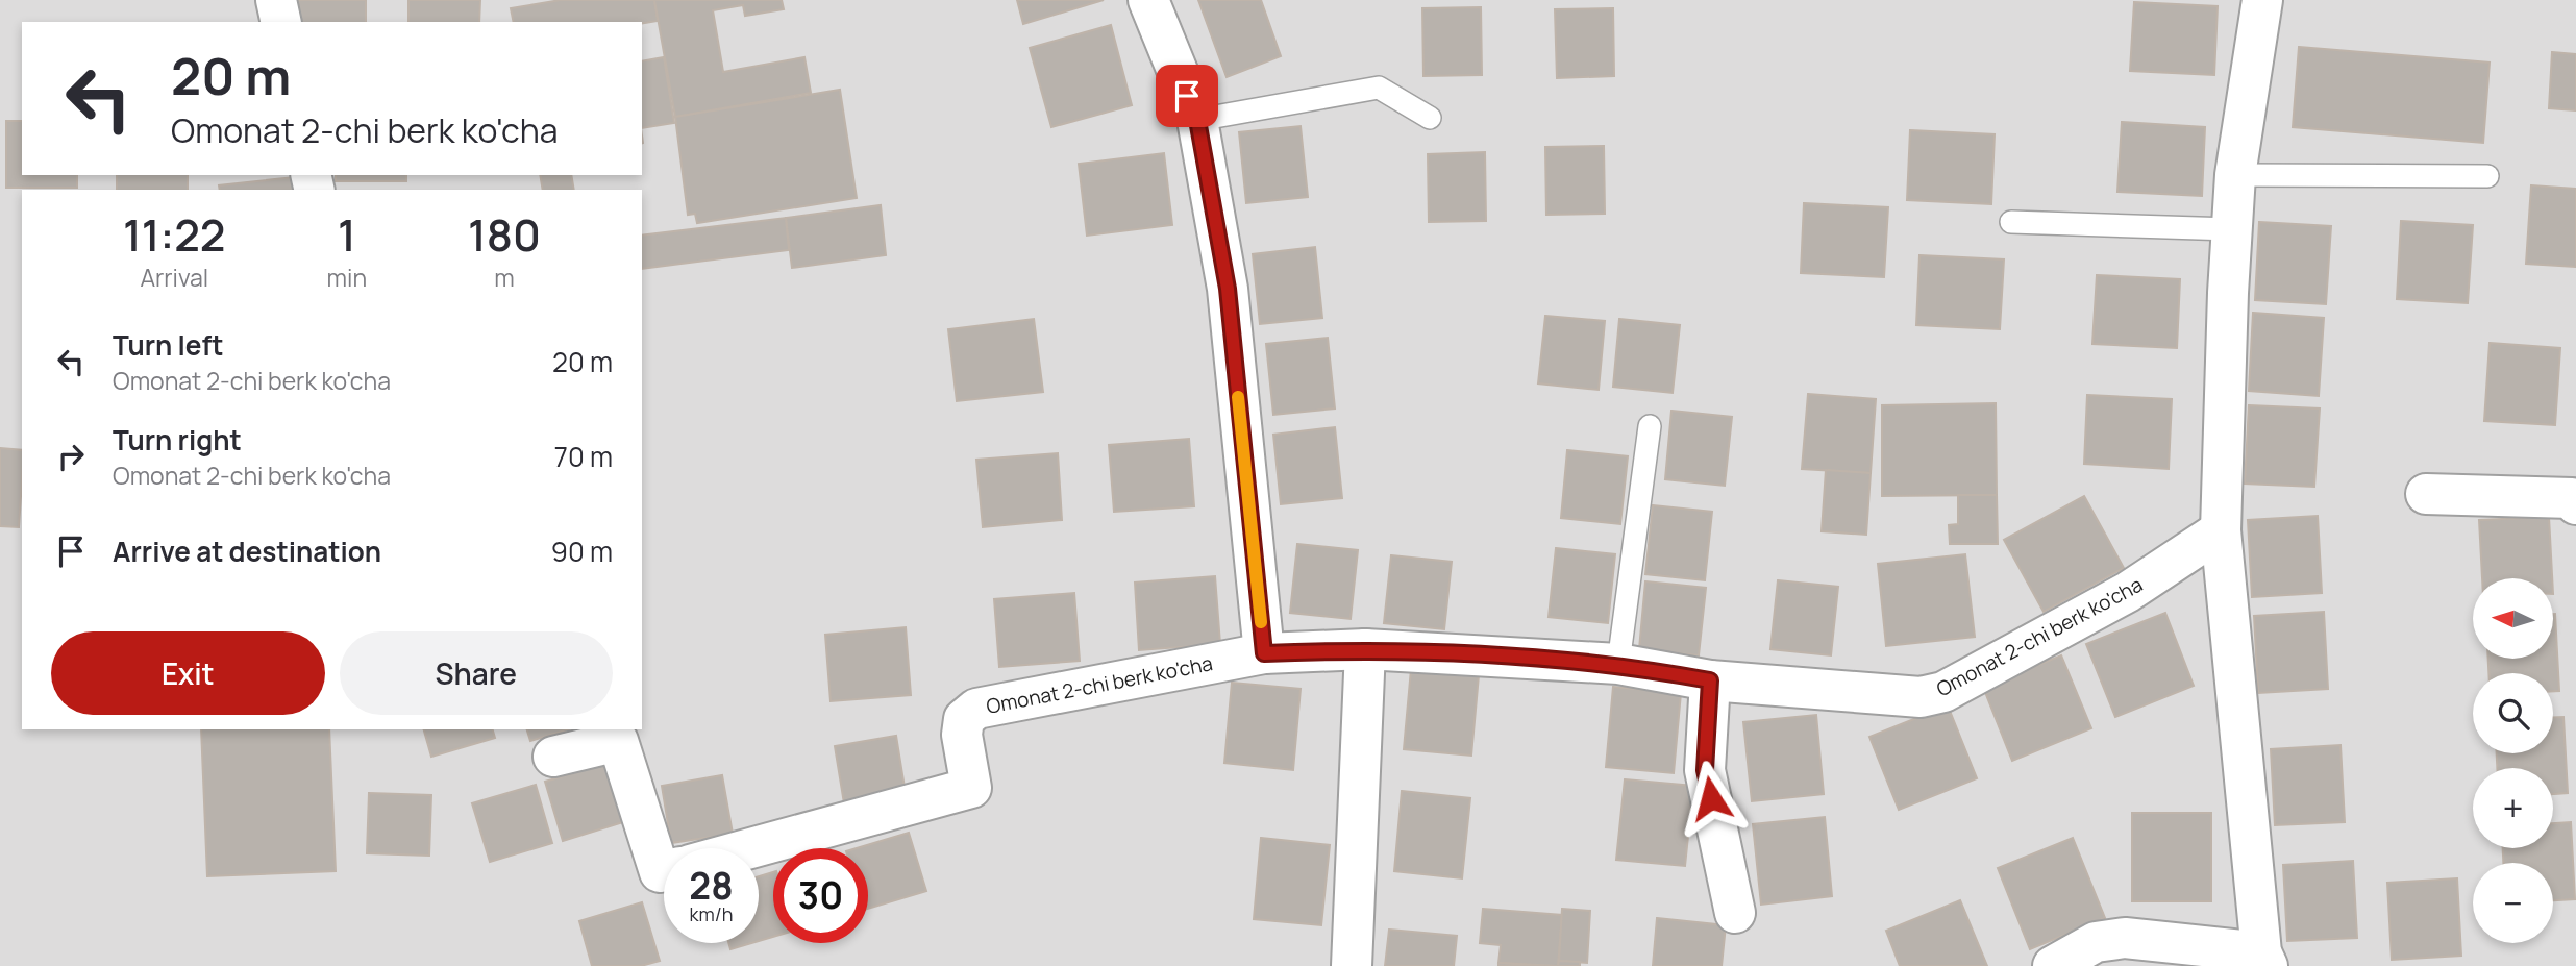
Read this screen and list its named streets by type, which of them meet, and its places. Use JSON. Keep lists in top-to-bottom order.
{
  "streets": {
    "street": ["Omonat 2-chi berk ko'cha"]
  },
  "north": "left",
  "page": {
    "turn": ["20 m", "Omonat 2-chi berk ko'cha"],
    "eta": [
      "11:22",
      "Arrival",
      "1",
      "min",
      "180",
      "m"
    ],
    "list": [
      {
        "name": "Turn left",
        "note": "Omonat 2-chi berk ko'cha",
        "value": "20 m"
      },
      {
        "name": "Turn right",
        "note": "Omonat 2-chi berk ko'cha",
        "value": "70 m"
      },
      {
        "name": "Arrive at destination",
        "value": "90 m"
      }
    ],
    "map_buttons": ["+", "−"],
    "buttons": ["Exit", "Share"],
    "speed": "28 km/h",
    "limit": "30"
  }
}
